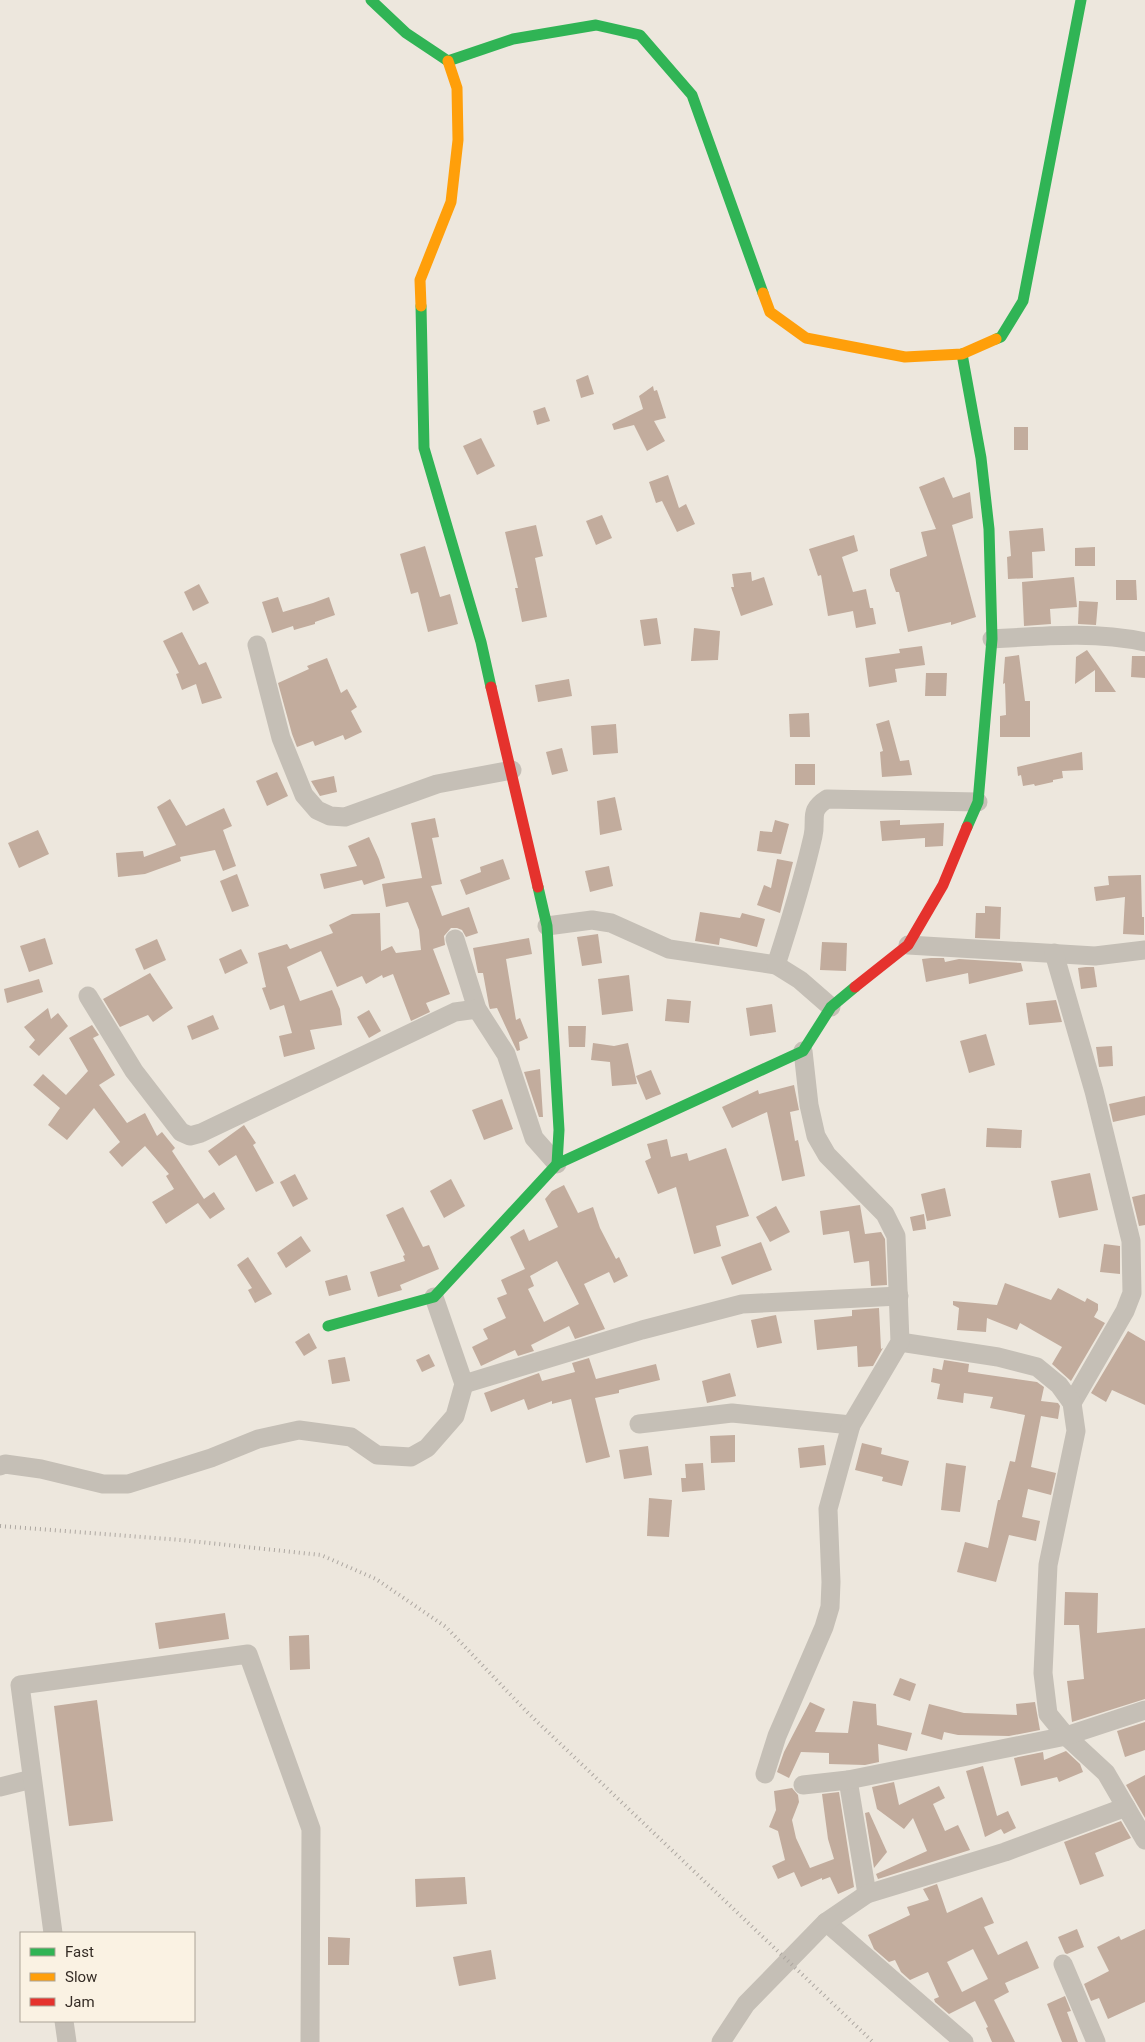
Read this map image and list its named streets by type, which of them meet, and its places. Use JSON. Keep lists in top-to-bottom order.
{
  "legend": ["Fast", "Slow", "Jam"]
}
